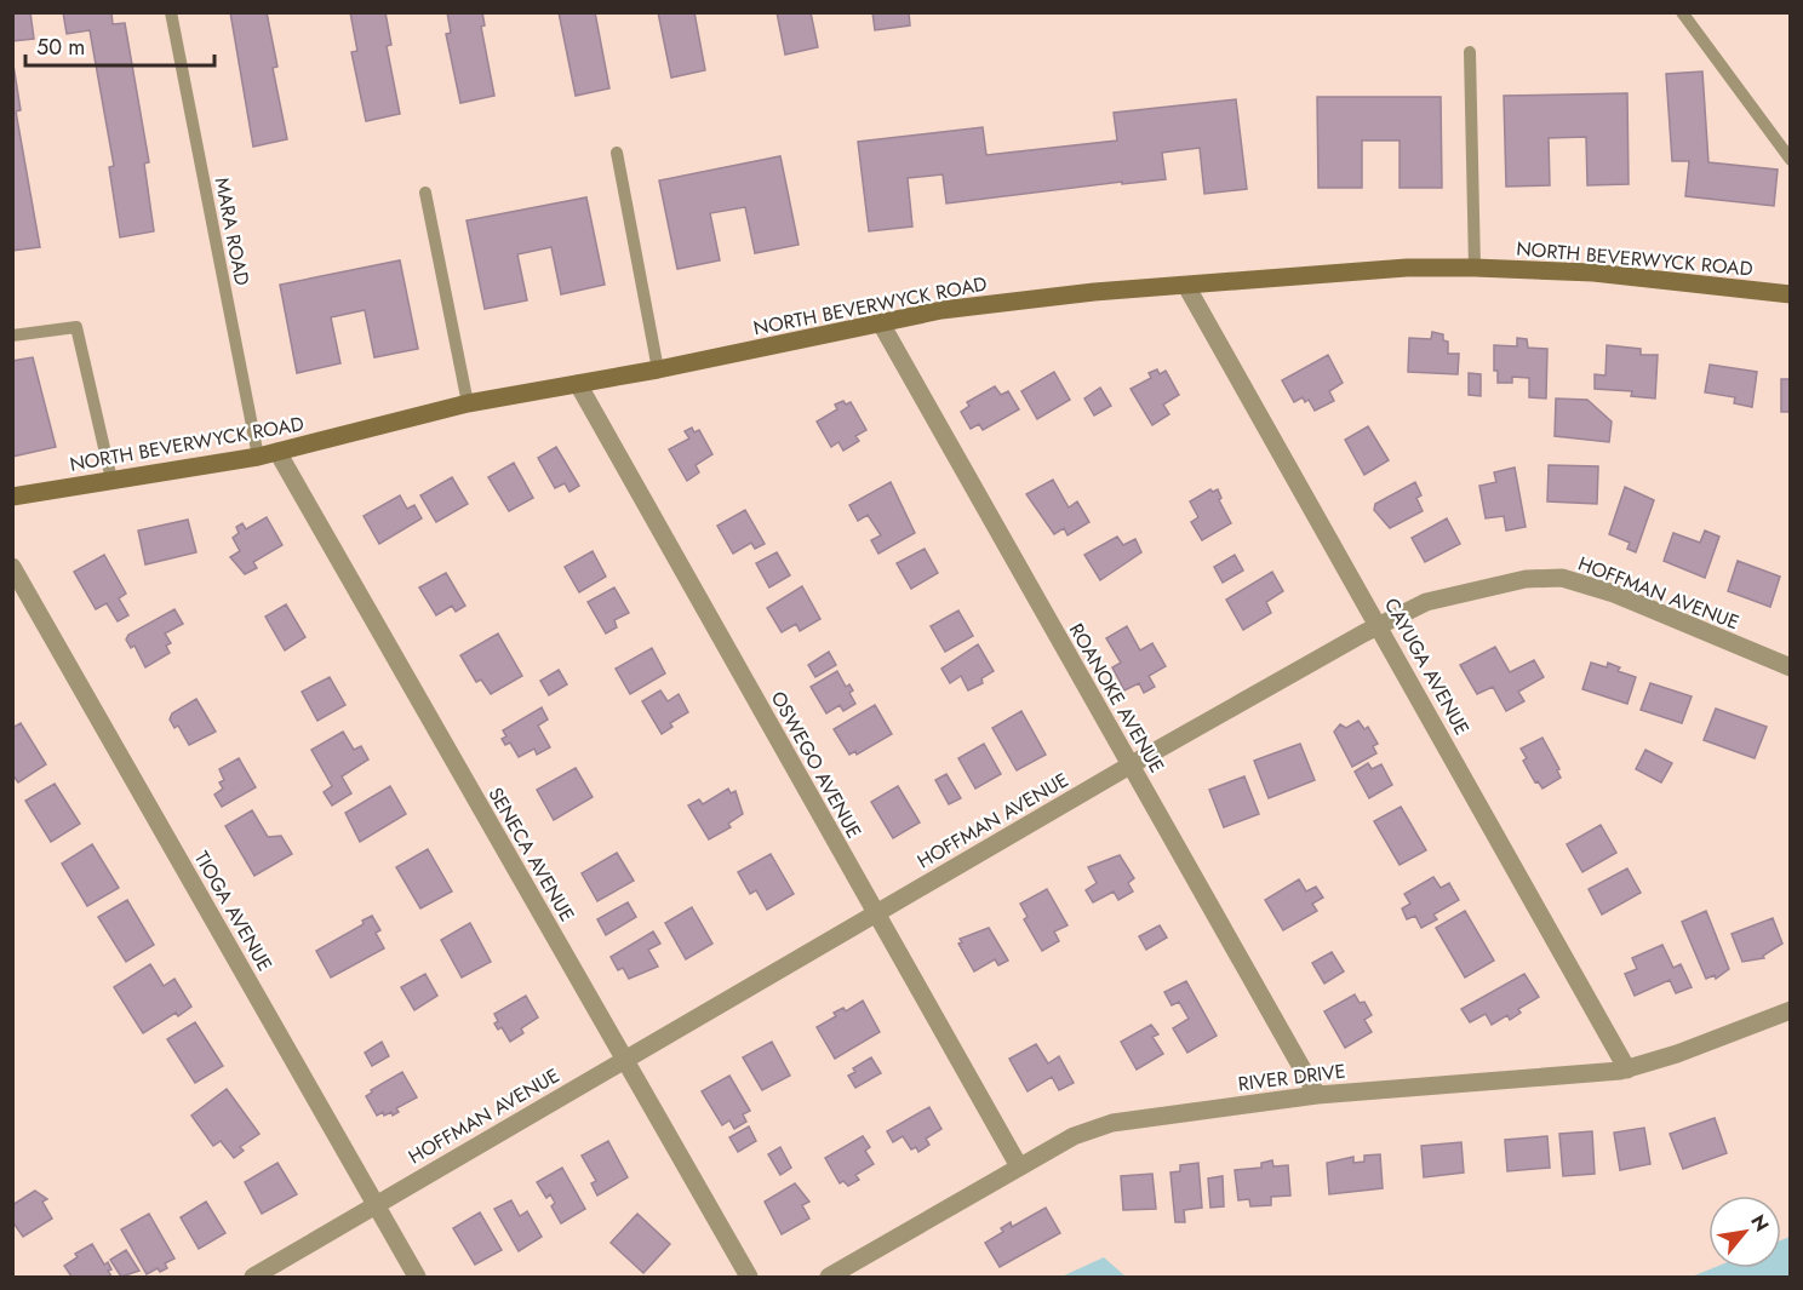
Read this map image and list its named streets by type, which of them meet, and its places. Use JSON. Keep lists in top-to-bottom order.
{
  "streets": {
    "street": [
      "NORTH BEVERWYCK ROAD",
      "HOFFMAN AVENUE",
      "CAYUGA AVENUE",
      "ROANOKE AVENUE",
      "OSWEGO AVENUE",
      "SENECA AVENUE",
      "TIOGA AVENUE",
      "RIVER DRIVE"
    ],
    "lane": ["MARA ROAD"]
  },
  "crossings": [
    ["MARA ROAD", "NORTH BEVERWYCK ROAD"],
    ["NORTH BEVERWYCK ROAD", "CAYUGA AVENUE"],
    ["NORTH BEVERWYCK ROAD", "ROANOKE AVENUE"],
    ["NORTH BEVERWYCK ROAD", "OSWEGO AVENUE"],
    ["NORTH BEVERWYCK ROAD", "SENECA AVENUE"],
    ["HOFFMAN AVENUE", "CAYUGA AVENUE"],
    ["HOFFMAN AVENUE", "ROANOKE AVENUE"],
    ["HOFFMAN AVENUE", "OSWEGO AVENUE"],
    ["HOFFMAN AVENUE", "SENECA AVENUE"],
    ["HOFFMAN AVENUE", "TIOGA AVENUE"],
    ["CAYUGA AVENUE", "RIVER DRIVE"],
    ["ROANOKE AVENUE", "RIVER DRIVE"],
    ["OSWEGO AVENUE", "RIVER DRIVE"]
  ],
  "scale_bar": "50 m",
  "north": "top right"
}
